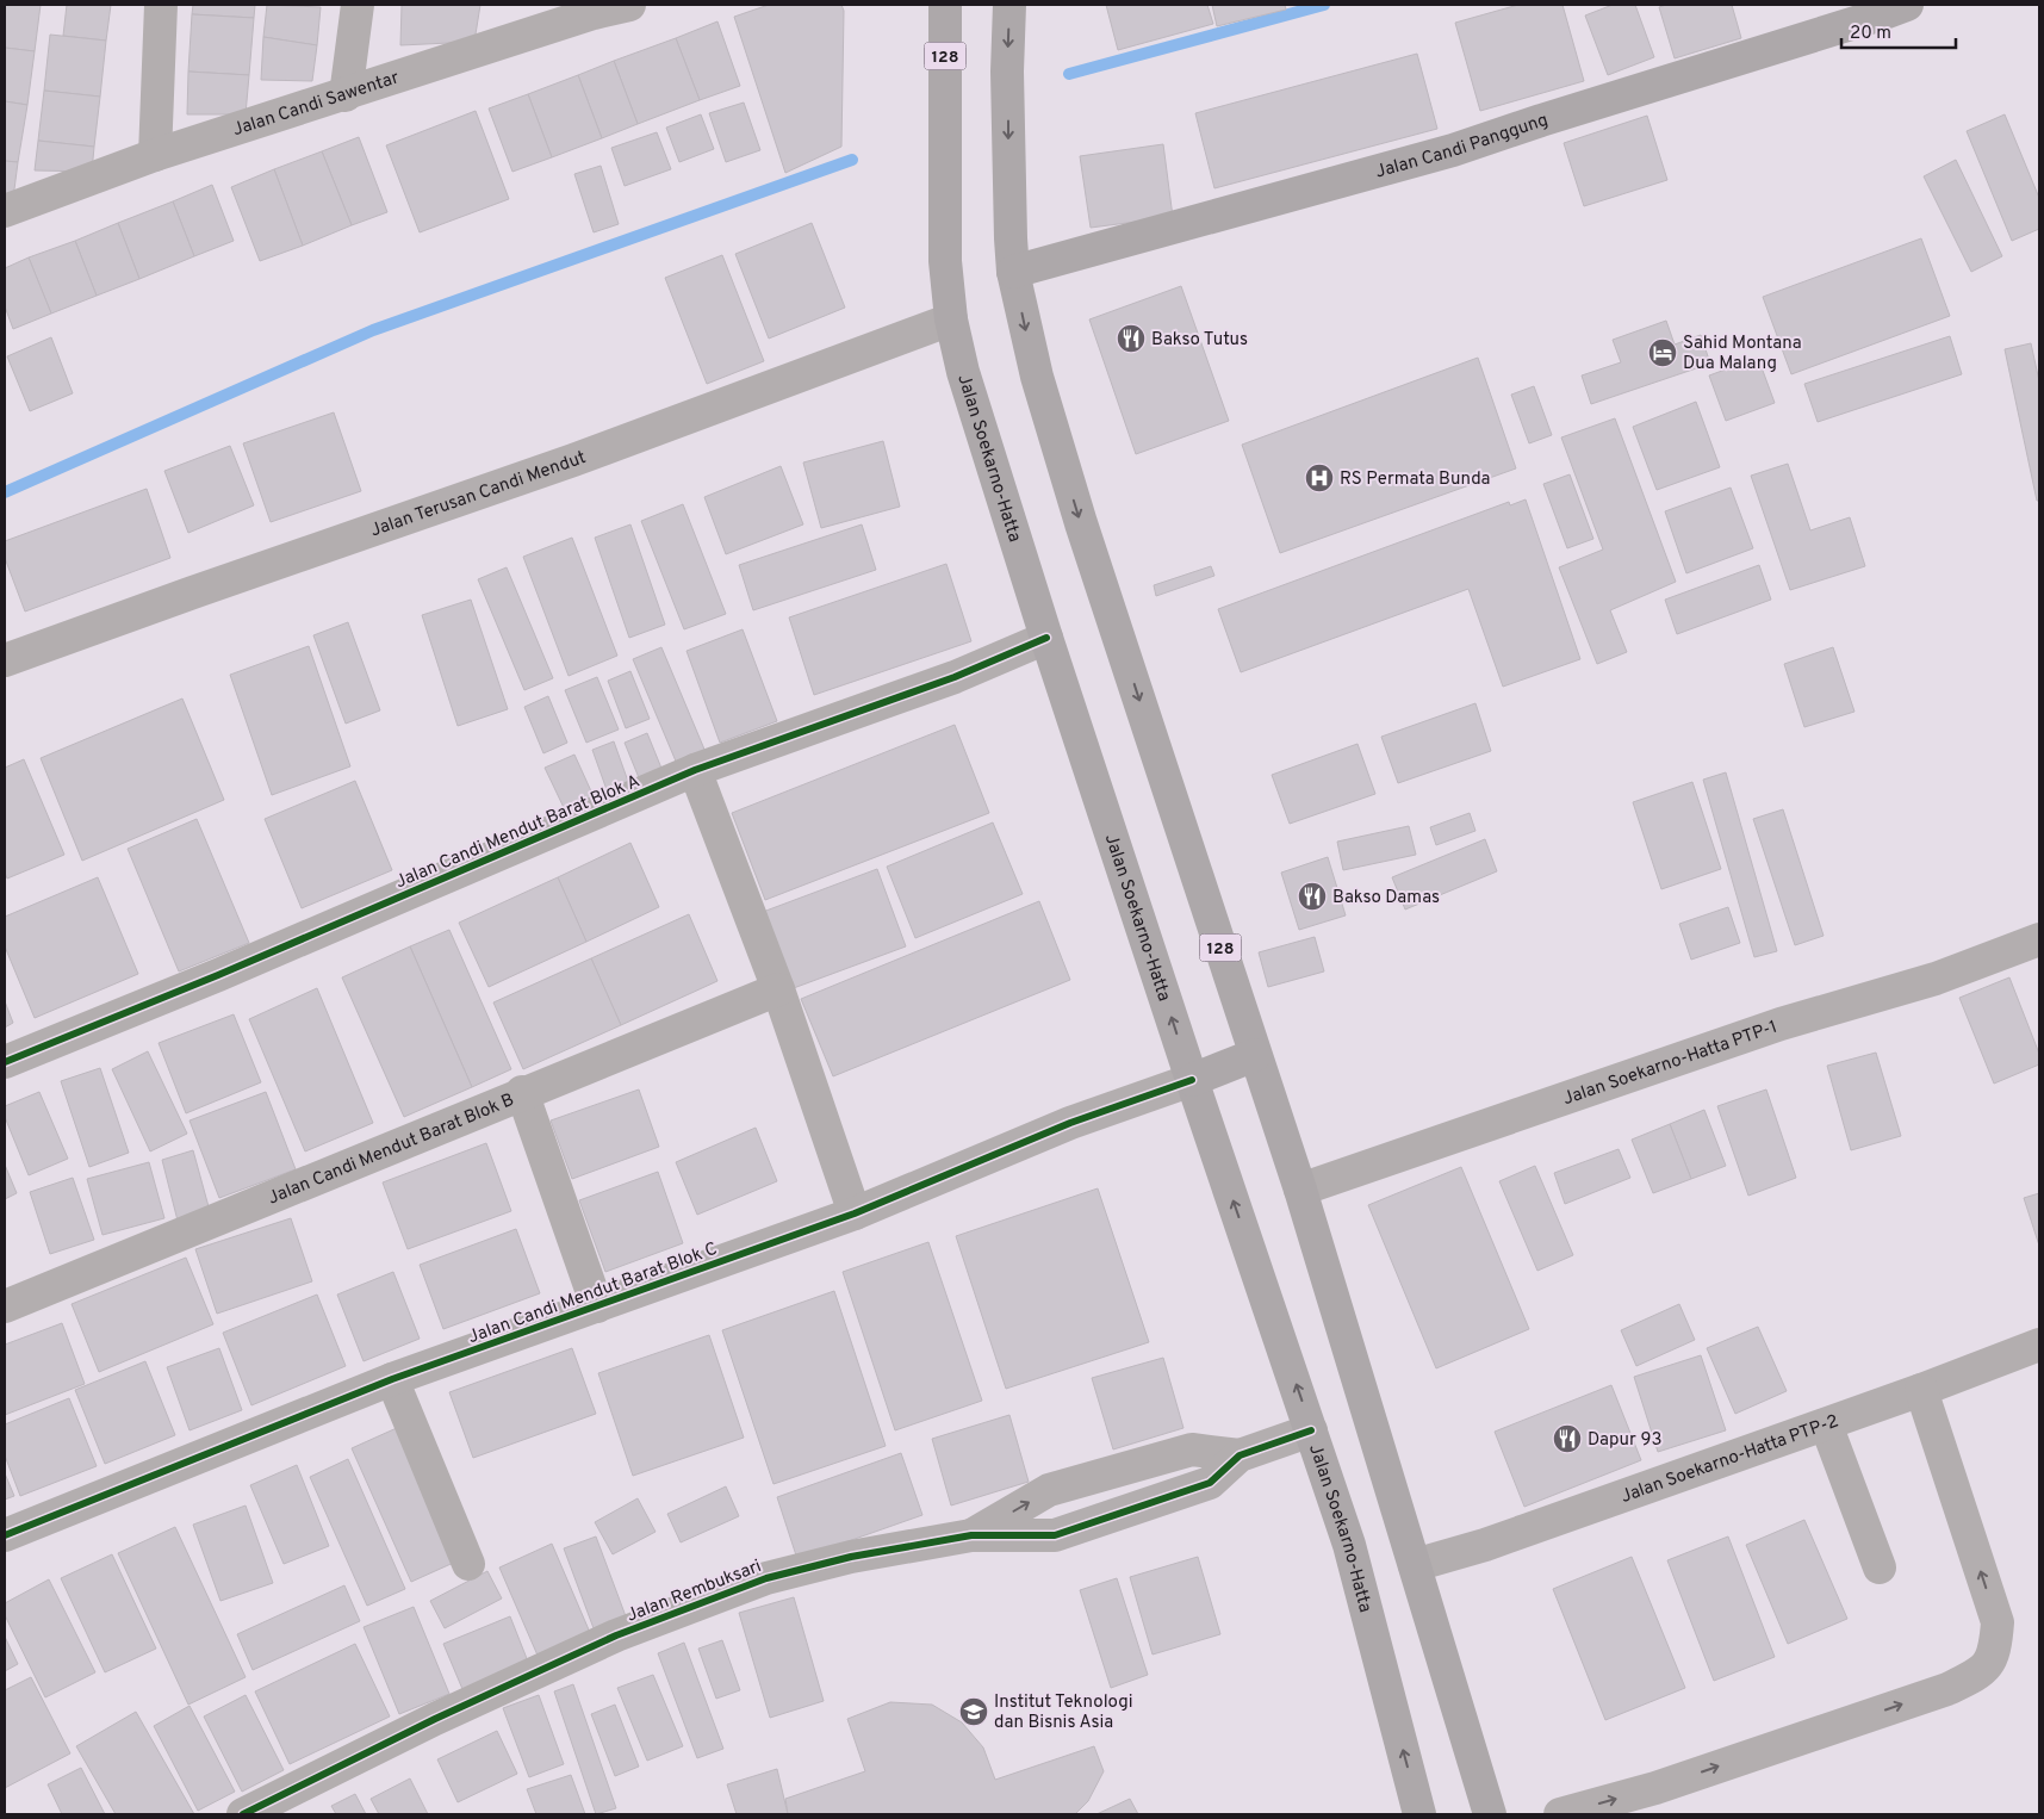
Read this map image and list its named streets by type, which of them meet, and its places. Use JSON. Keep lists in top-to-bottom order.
{
  "streets": {
    "main road": ["128", "Jalan Candi Panggung", "Jalan Soekarno-Hatta"],
    "street": [
      "Jalan Candi Sawentar",
      "Jalan Terusan Candi Mendut",
      "Jalan Candi Mendut Barat Blok A",
      "Jalan Soekarno-Hatta PTP-1",
      "Jalan Candi Mendut Barat Blok B",
      "Jalan Candi Mendut Barat Blok C",
      "Jalan Soekarno-Hatta PTP-2",
      "Jalan Rembuksari"
    ]
  },
  "crossings": [
    ["128", "Jalan Candi Panggung"],
    ["128", "Jalan Soekarno-Hatta PTP-1"],
    ["128", "Jalan Soekarno-Hatta PTP-2"],
    ["Jalan Soekarno-Hatta", "Jalan Terusan Candi Mendut"],
    ["Jalan Soekarno-Hatta", "Jalan Candi Mendut Barat Blok A"],
    ["Jalan Soekarno-Hatta", "Jalan Candi Mendut Barat Blok C"],
    ["Jalan Soekarno-Hatta", "Jalan Rembuksari"]
  ],
  "places": {
    "restaurant": ["Bakso Tutus", "Bakso Damas", "Dapur 93"],
    "hotel": ["Sahid Montana Dua Malang"],
    "hospital": ["RS Permata Bunda"],
    "school or university": ["Institut Teknologi dan Bisnis Asia"]
  },
  "scale_bar": "20 m"
}
